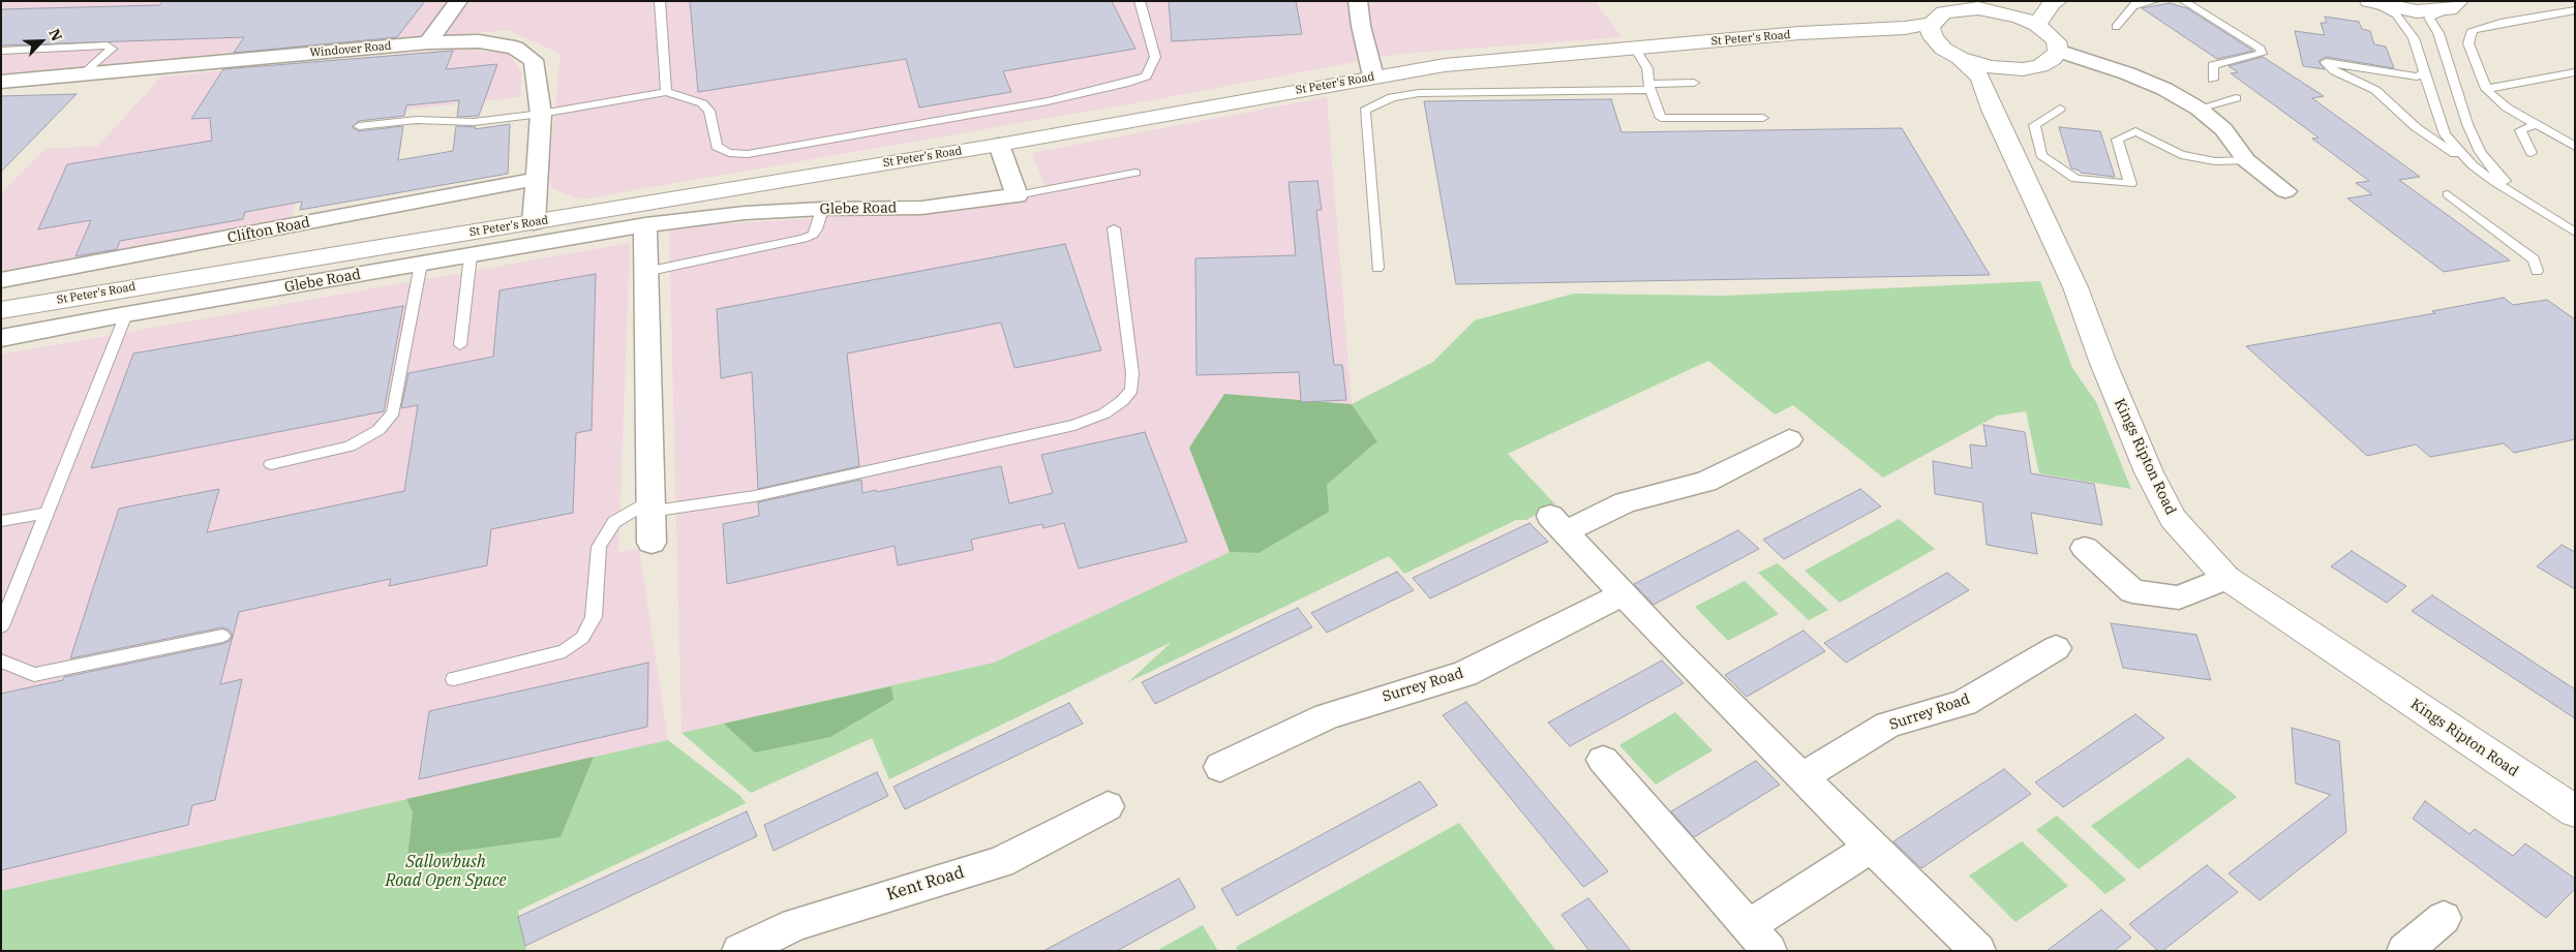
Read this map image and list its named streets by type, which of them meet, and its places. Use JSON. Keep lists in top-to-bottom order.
{
  "streets": {
    "street": [
      "St Peter's Road",
      "Windover Road",
      "Glebe Road",
      "Clifton Road",
      "Kings Ripton Road",
      "Surrey Road",
      "Kent Road"
    ]
  },
  "crossings": [
    ["St Peter's Road", "Windover Road"],
    ["Windover Road", "Clifton Road"]
  ],
  "parks": ["Sallowbush Road Open Space"],
  "north": "top right"
}
